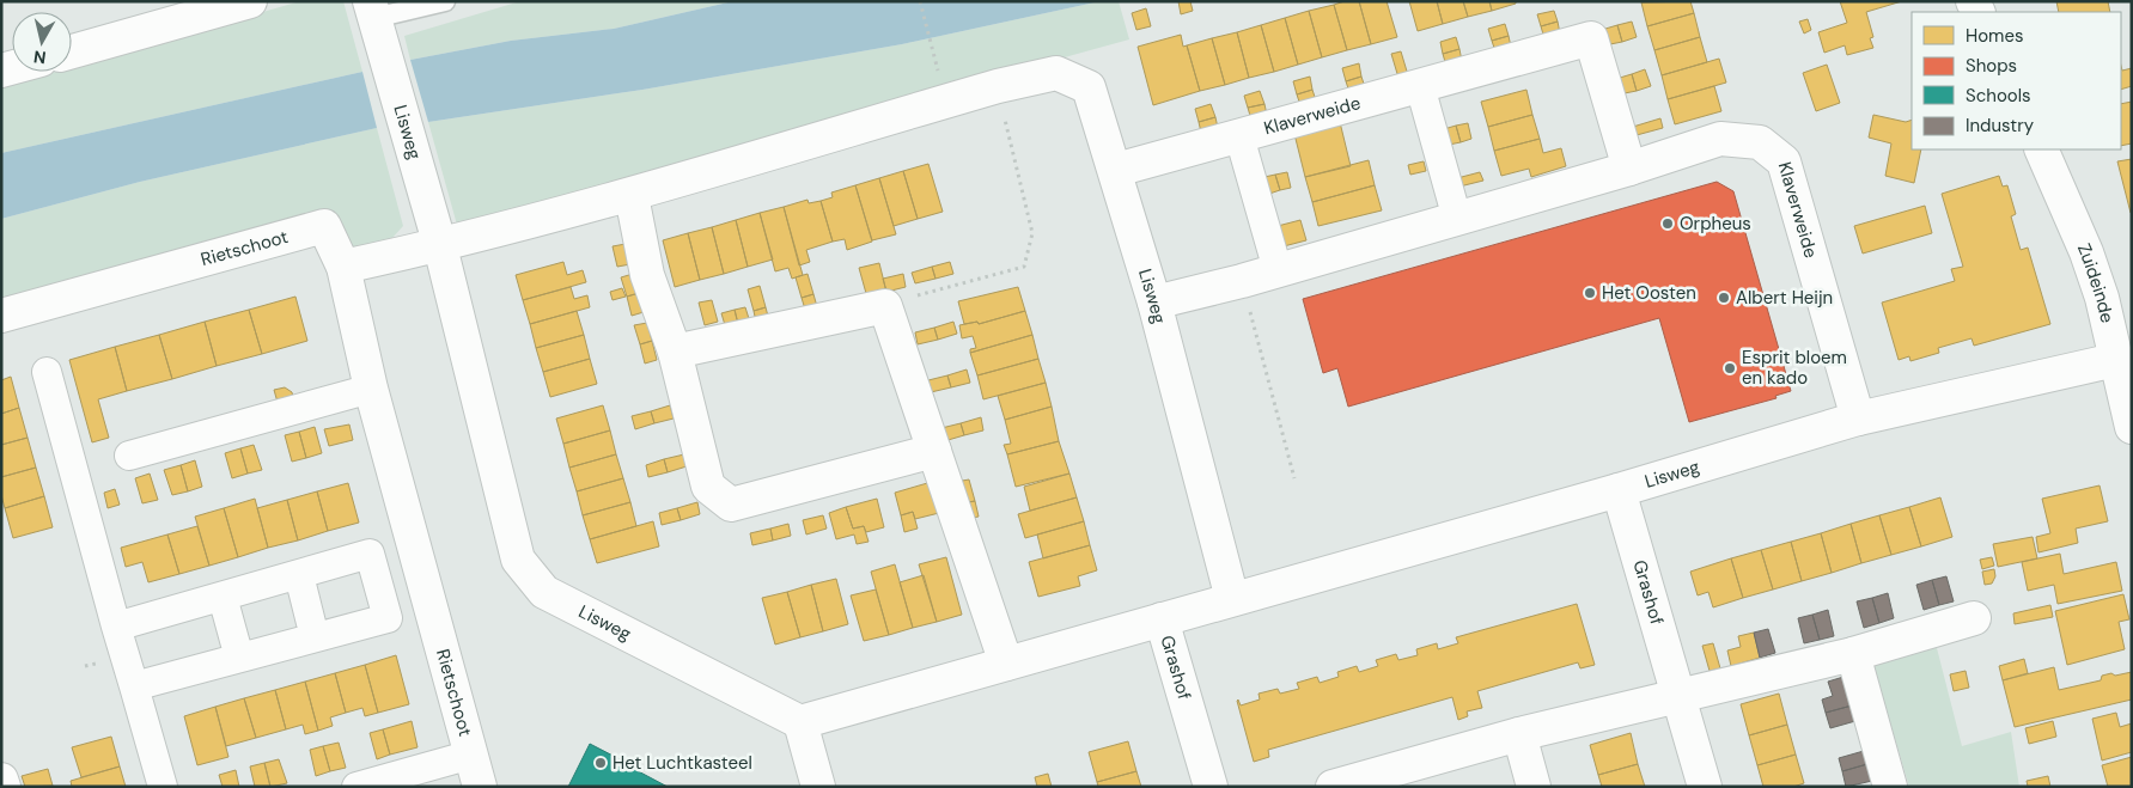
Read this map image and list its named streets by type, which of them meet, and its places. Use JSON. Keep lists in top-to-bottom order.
{
  "streets": {
    "street": [
      "Klaverweide",
      "Lisweg",
      "Rietschoot",
      "Zuideinde",
      "Grashof"
    ]
  },
  "crossings": [
    ["Klaverweide", "Lisweg"],
    ["Lisweg", "Rietschoot"],
    ["Lisweg", "Zuideinde"],
    ["Lisweg", "Grashof"]
  ],
  "places": [
    "Orpheus",
    "Het Oosten",
    "Albert Heijn",
    "Esprit bloem en kado",
    "Het Luchtkasteel"
  ],
  "legend": [
    "Homes",
    "Shops",
    "Schools",
    "Industry"
  ],
  "north": "bottom"
}
